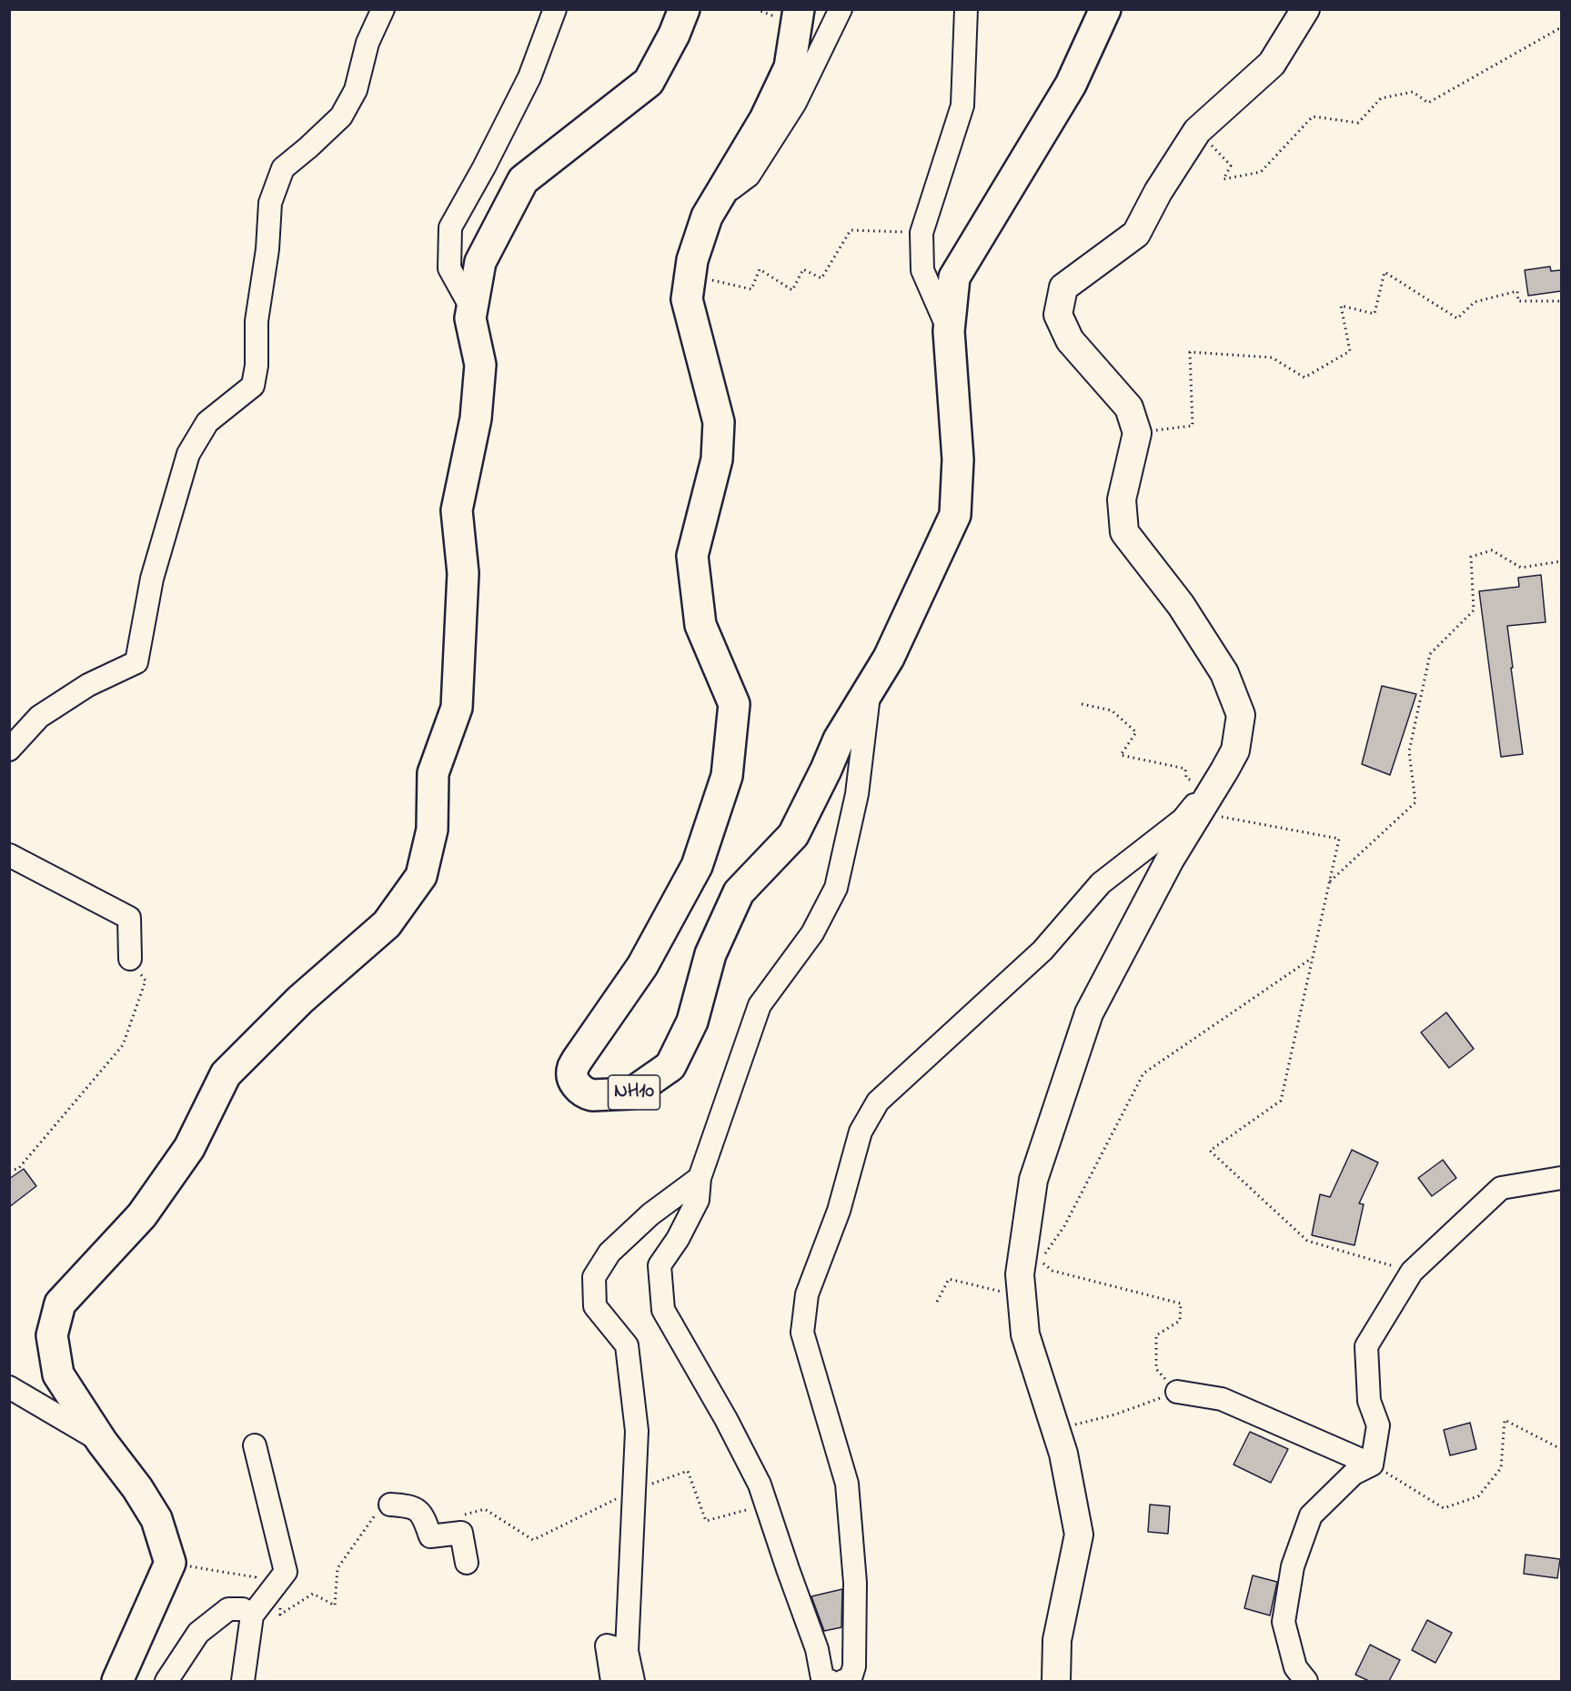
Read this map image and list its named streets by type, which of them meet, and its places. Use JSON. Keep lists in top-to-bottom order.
{
  "streets": {
    "highway": ["NH10"]
  }
}
